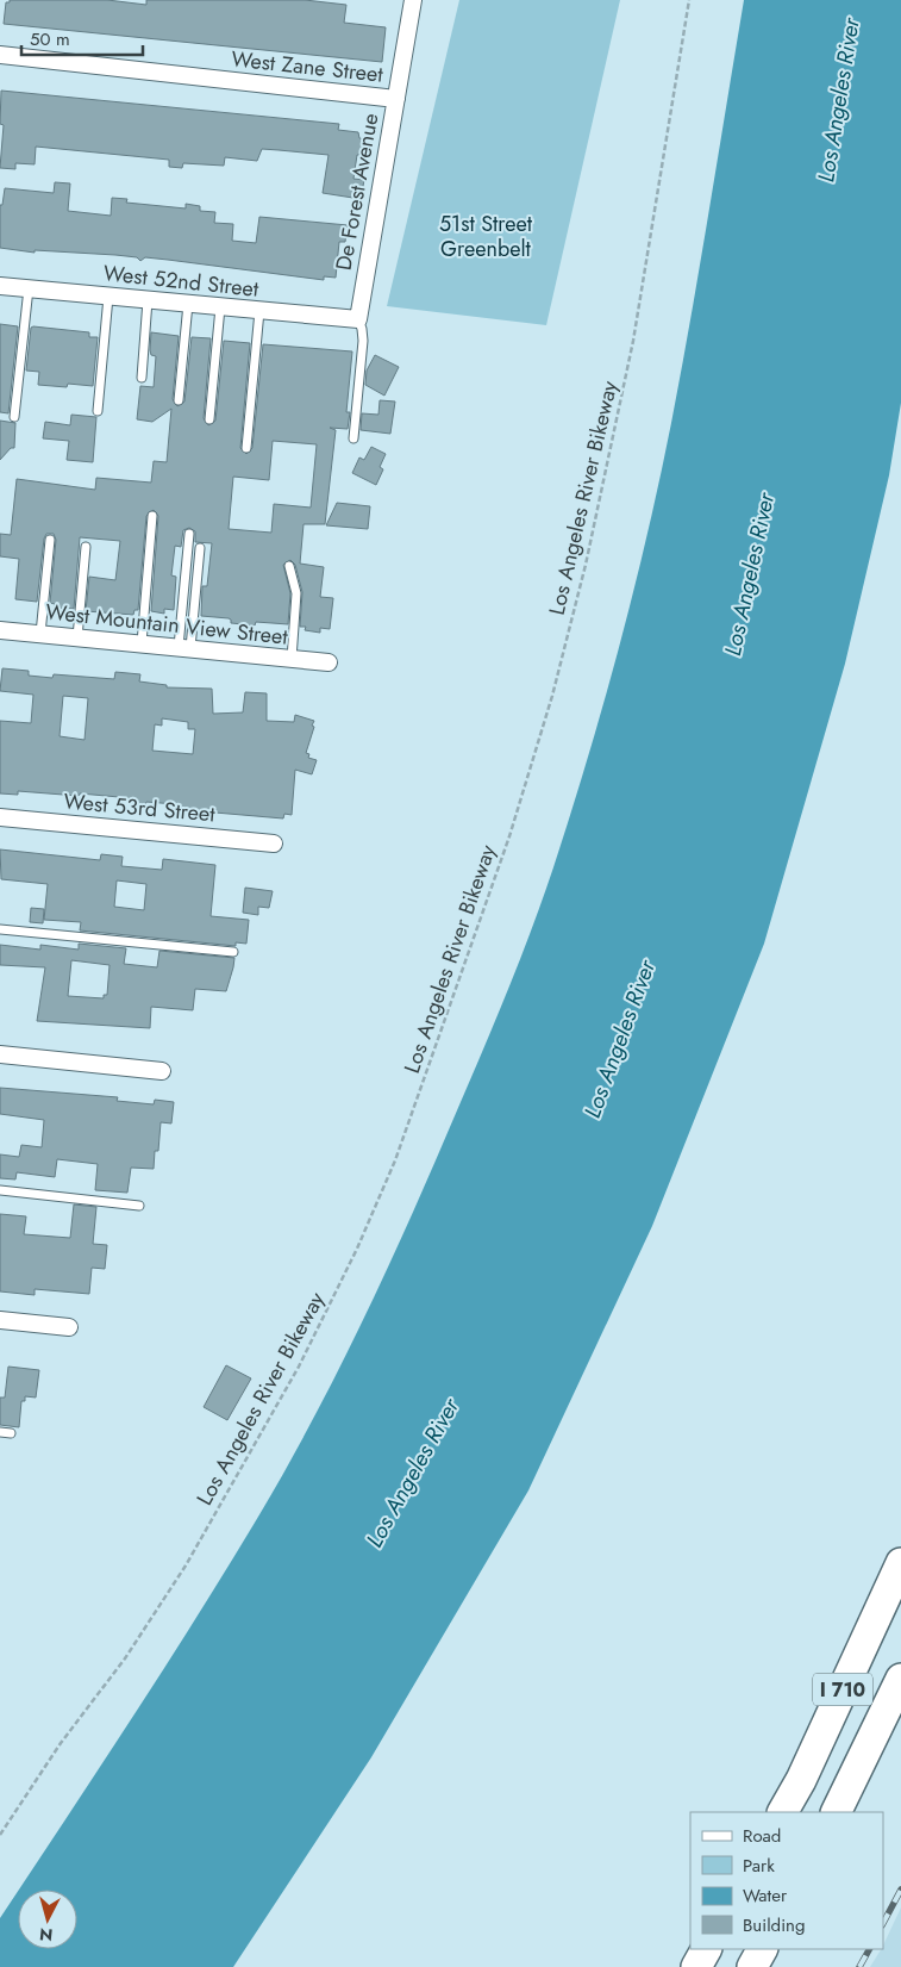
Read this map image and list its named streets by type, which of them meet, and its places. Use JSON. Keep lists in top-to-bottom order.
{
  "streets": {
    "highway": ["I 710"],
    "street": [
      "West Zane Street",
      "De Forest Avenue",
      "West 52nd Street",
      "West Mountain View Street",
      "West 53rd Street"
    ],
    "path": ["Los Angeles River Bikeway"]
  },
  "crossings": [
    ["West Zane Street", "De Forest Avenue"],
    ["De Forest Avenue", "West 52nd Street"]
  ],
  "water": ["Los Angeles River"],
  "parks": ["51st Street Greenbelt"],
  "legend": [
    "Road",
    "Park",
    "Water",
    "Building"
  ],
  "scale_bar": "50 m",
  "north": "bottom"
}
